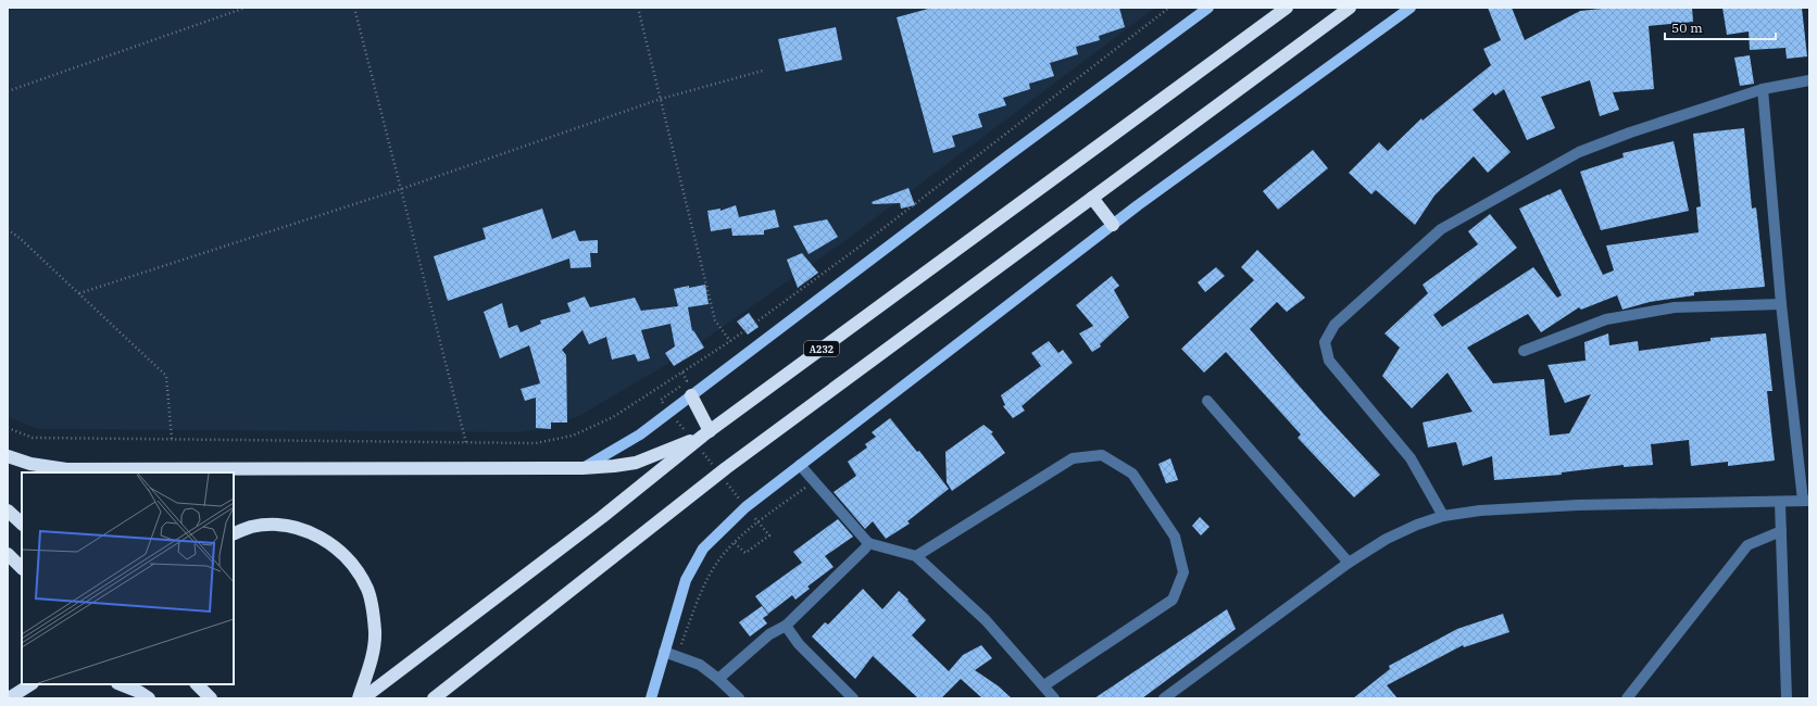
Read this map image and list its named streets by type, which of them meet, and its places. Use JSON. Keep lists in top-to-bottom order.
{
  "streets": {
    "highway": ["A232"]
  },
  "scale_bar": "50 m"
}
